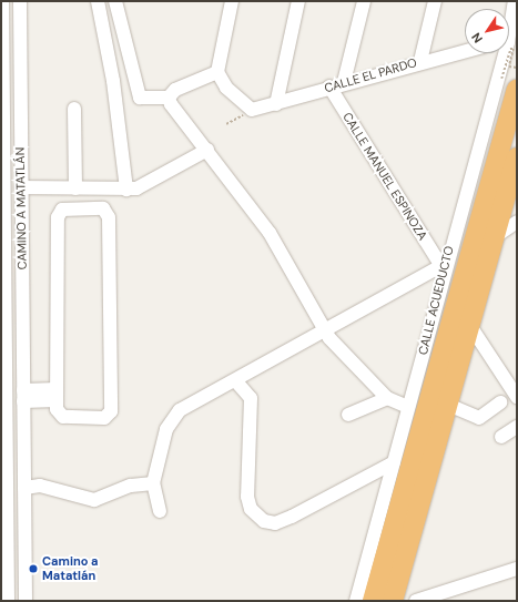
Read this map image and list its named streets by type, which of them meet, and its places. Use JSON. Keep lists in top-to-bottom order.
{
  "streets": {
    "street": [
      "CALLE EL PARDO",
      "CALLE MANUEL ESPINOZA",
      "CAMINO A MATATLÁN",
      "CALLE ACUEDUCTO"
    ]
  },
  "crossings": [
    ["CALLE EL PARDO", "CALLE MANUEL ESPINOZA"],
    ["CALLE MANUEL ESPINOZA", "CALLE ACUEDUCTO"]
  ],
  "places": ["Camino a Matatlán"],
  "north": "bottom left"
}
